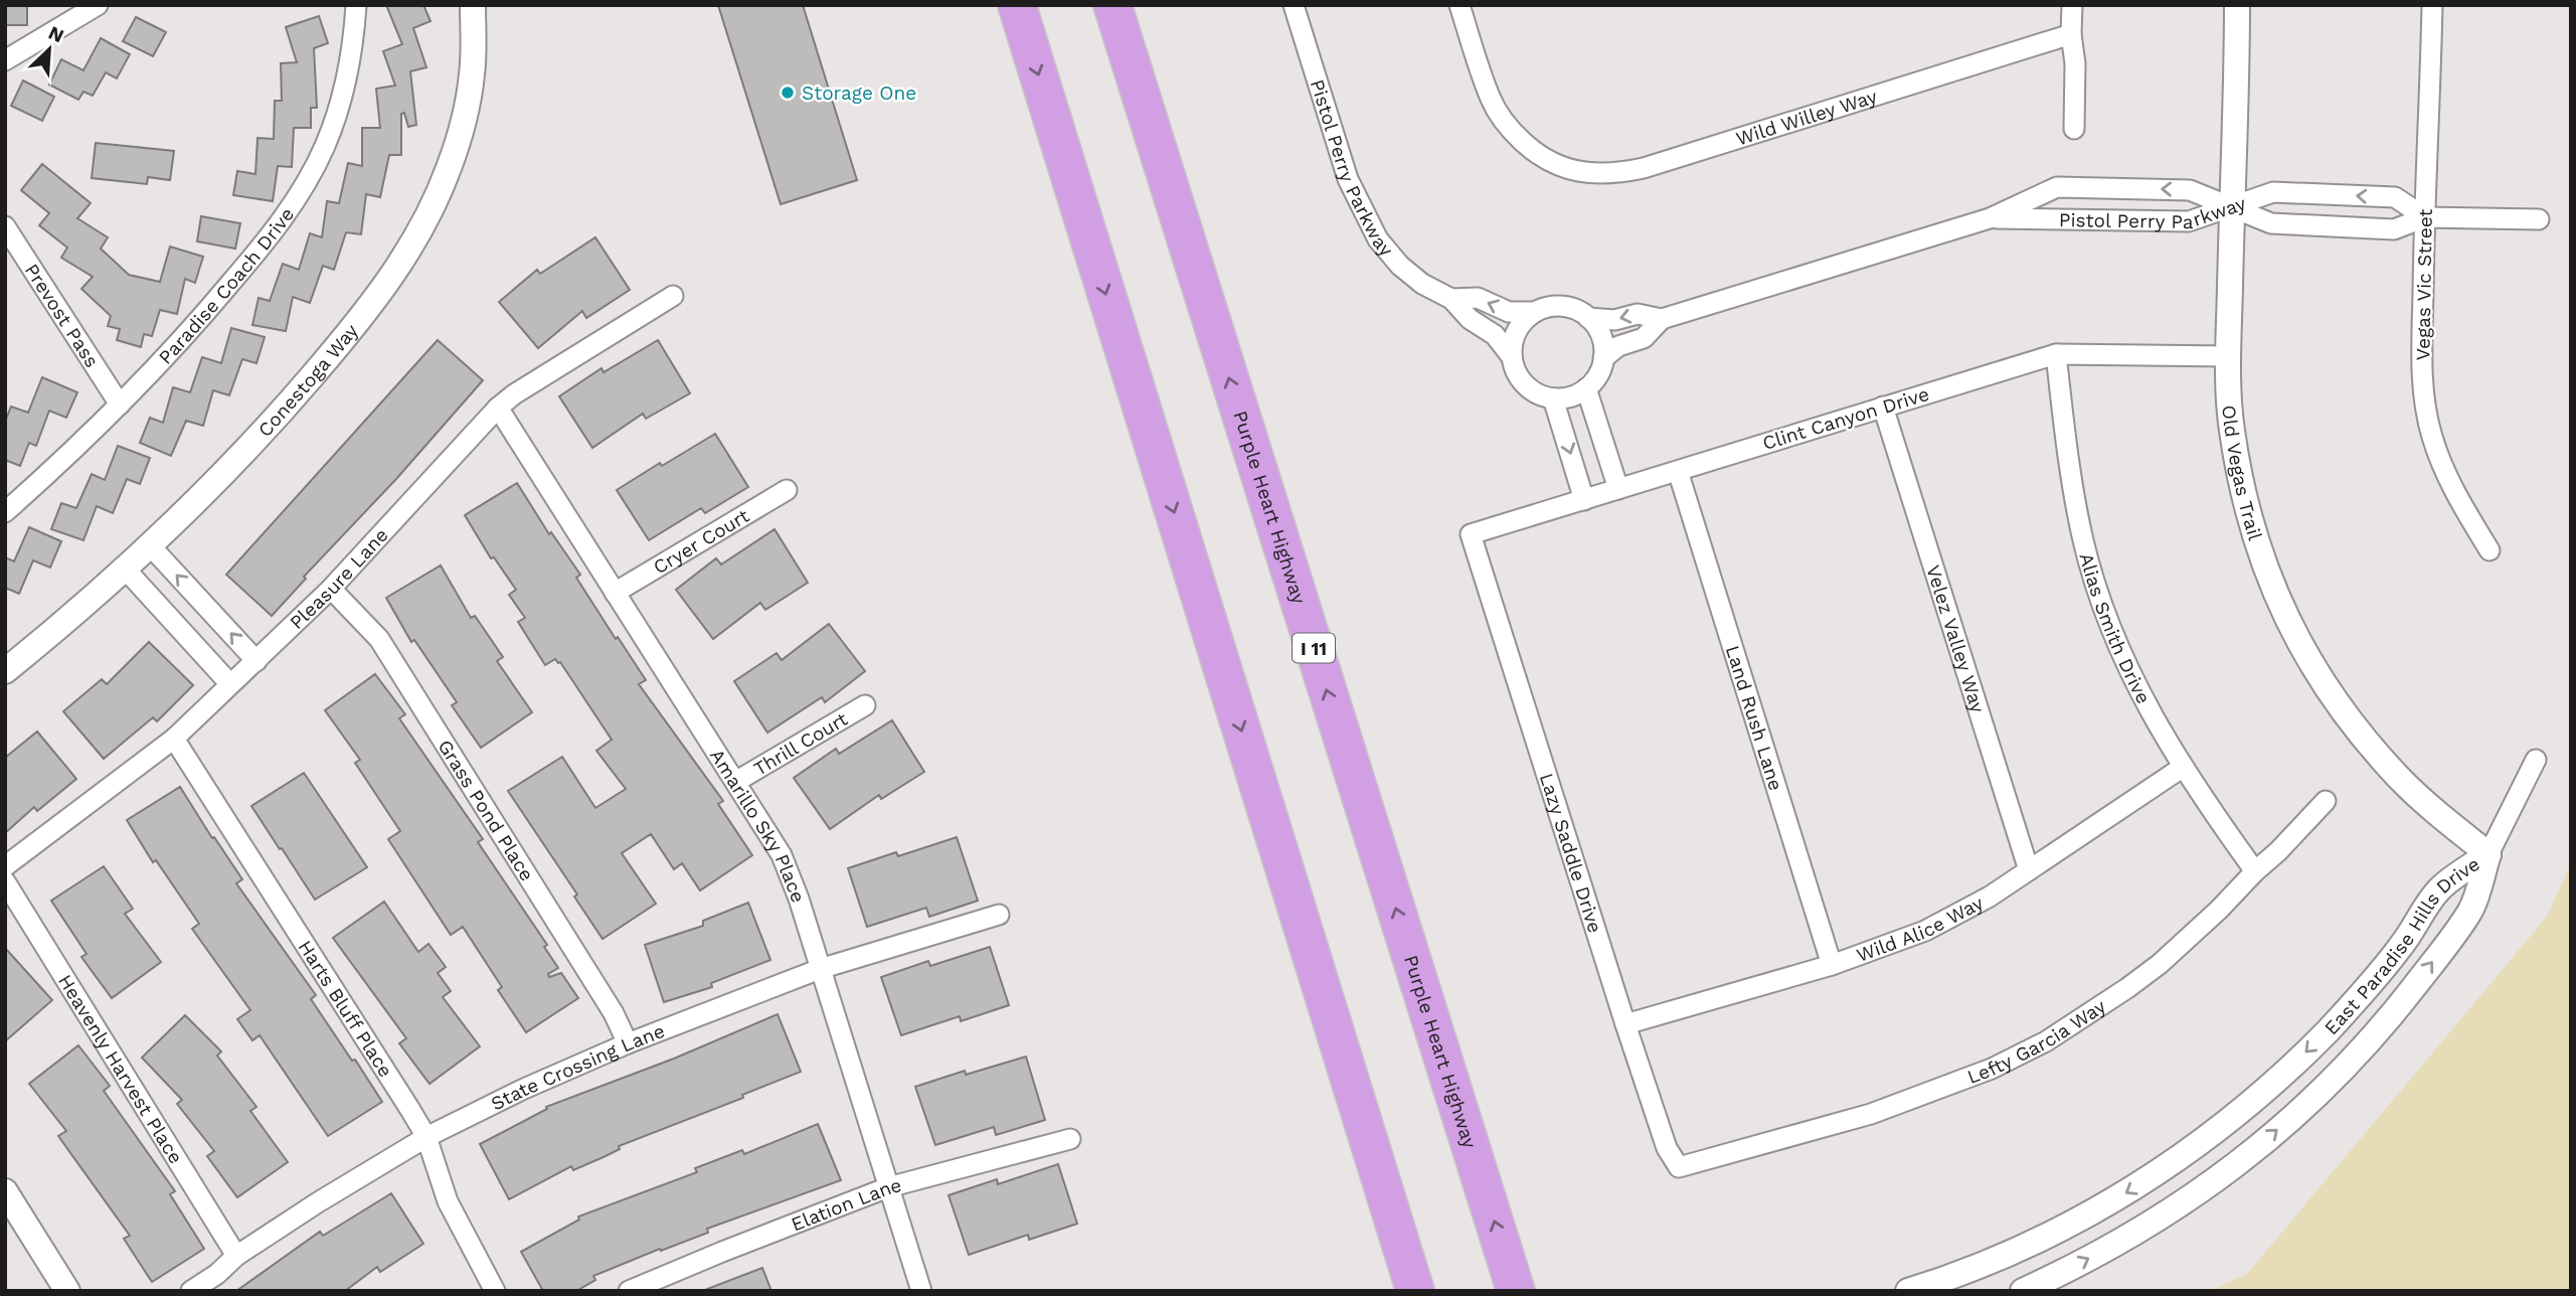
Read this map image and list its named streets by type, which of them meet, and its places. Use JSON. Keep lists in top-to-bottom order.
{
  "streets": {
    "highway": ["Purple Heart Highway", "I 11"],
    "street": [
      "Wild Willey Way",
      "Pistol Perry Parkway",
      "Paradise Coach Drive",
      "Vegas Vic Street",
      "Prevost Pass",
      "Conestoga Way",
      "Clint Canyon Drive",
      "Old Vegas Trail",
      "Cryer Court",
      "Pleasure Lane",
      "Alias Smith Drive",
      "Velez Valley Way",
      "Land Rush Lane",
      "Thrill Court",
      "Grass Pond Place",
      "Amarillo Sky Place",
      "Lazy Saddle Drive",
      "Wild Alice Way",
      "East Paradise Hills Drive",
      "Harts Bluff Place",
      "Lefty Garcia Way",
      "State Crossing Lane",
      "Heavenly Harvest Place",
      "Elation Lane"
    ]
  },
  "crossings": [
    ["Pistol Perry Parkway", "Old Vegas Trail"],
    ["Paradise Coach Drive", "Prevost Pass"],
    ["Clint Canyon Drive", "Old Vegas Trail"],
    ["Clint Canyon Drive", "Alias Smith Drive"],
    ["Clint Canyon Drive", "Velez Valley Way"],
    ["Clint Canyon Drive", "Land Rush Lane"],
    ["Clint Canyon Drive", "Lazy Saddle Drive"],
    ["Old Vegas Trail", "East Paradise Hills Drive"],
    ["Cryer Court", "Amarillo Sky Place"],
    ["Pleasure Lane", "Grass Pond Place"],
    ["Pleasure Lane", "Amarillo Sky Place"],
    ["Pleasure Lane", "Harts Bluff Place"],
    ["Alias Smith Drive", "Wild Alice Way"],
    ["Alias Smith Drive", "Lefty Garcia Way"],
    ["Velez Valley Way", "Wild Alice Way"],
    ["Land Rush Lane", "Wild Alice Way"],
    ["Thrill Court", "Amarillo Sky Place"],
    ["Grass Pond Place", "State Crossing Lane"],
    ["Amarillo Sky Place", "State Crossing Lane"],
    ["Amarillo Sky Place", "Elation Lane"],
    ["Lazy Saddle Drive", "Wild Alice Way"],
    ["Lazy Saddle Drive", "Lefty Garcia Way"],
    ["Harts Bluff Place", "State Crossing Lane"],
    ["State Crossing Lane", "Heavenly Harvest Place"]
  ],
  "places": ["Storage One"],
  "north": "top right"
}
